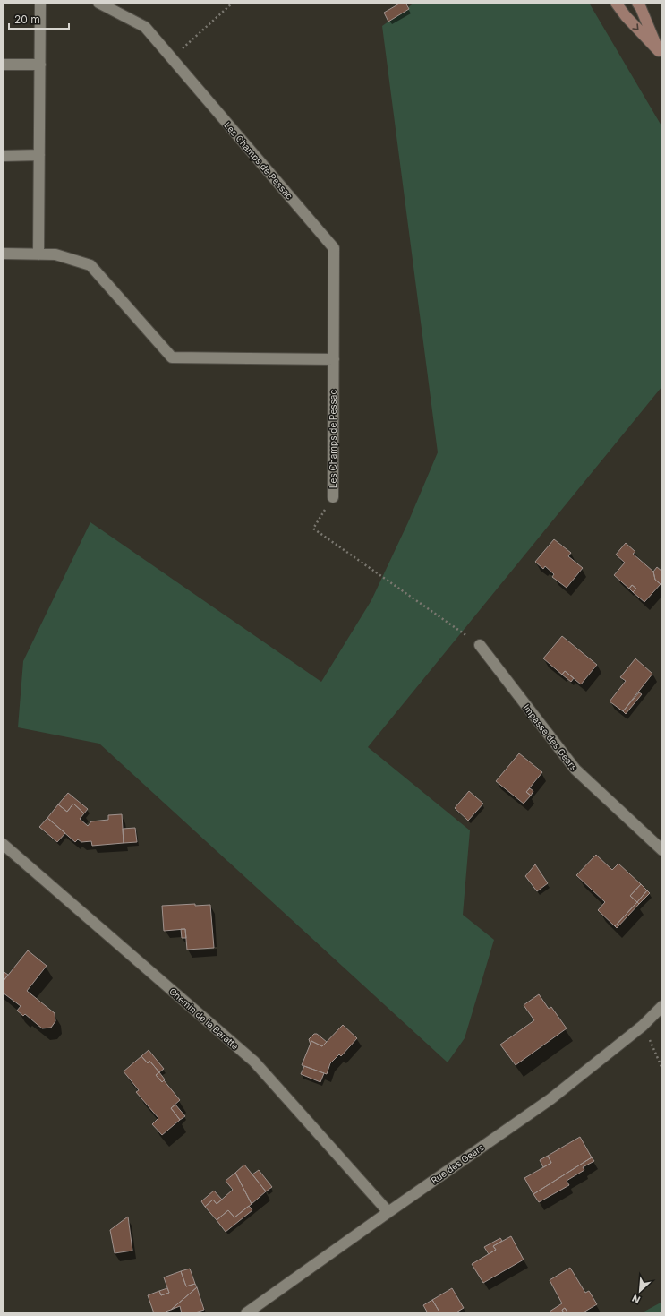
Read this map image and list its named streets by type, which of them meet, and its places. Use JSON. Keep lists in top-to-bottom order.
{
  "streets": {
    "street": [
      "Les Champs de Pessac",
      "Impasse des Gears",
      "Chemin de la Baratte",
      "Rue des Gears"
    ]
  },
  "crossings": [
    ["Chemin de la Baratte", "Rue des Gears"]
  ],
  "scale_bar": "20 m",
  "north": "bottom left"
}
